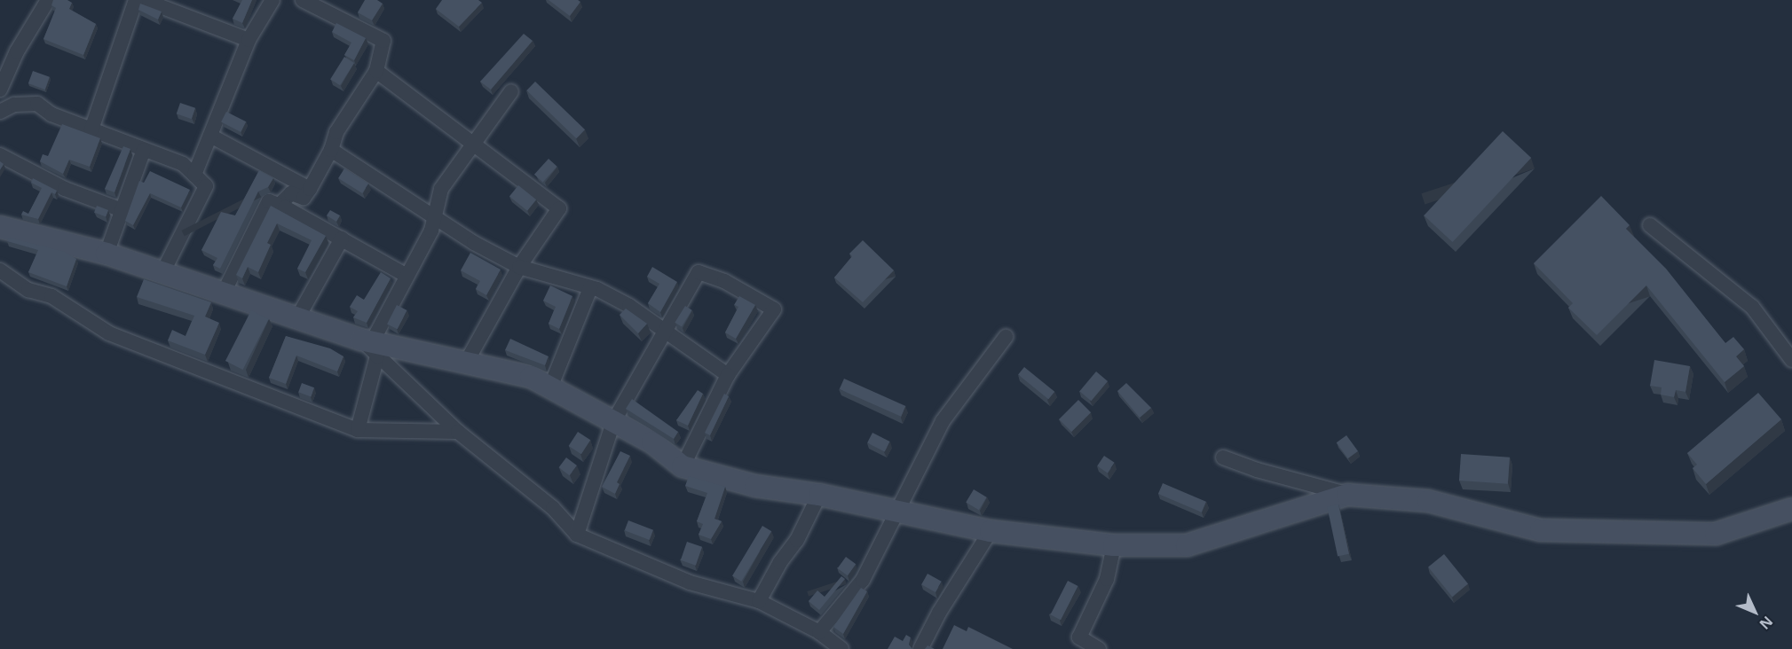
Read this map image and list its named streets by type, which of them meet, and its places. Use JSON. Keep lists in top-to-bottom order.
{
  "north": "bottom right"
}
